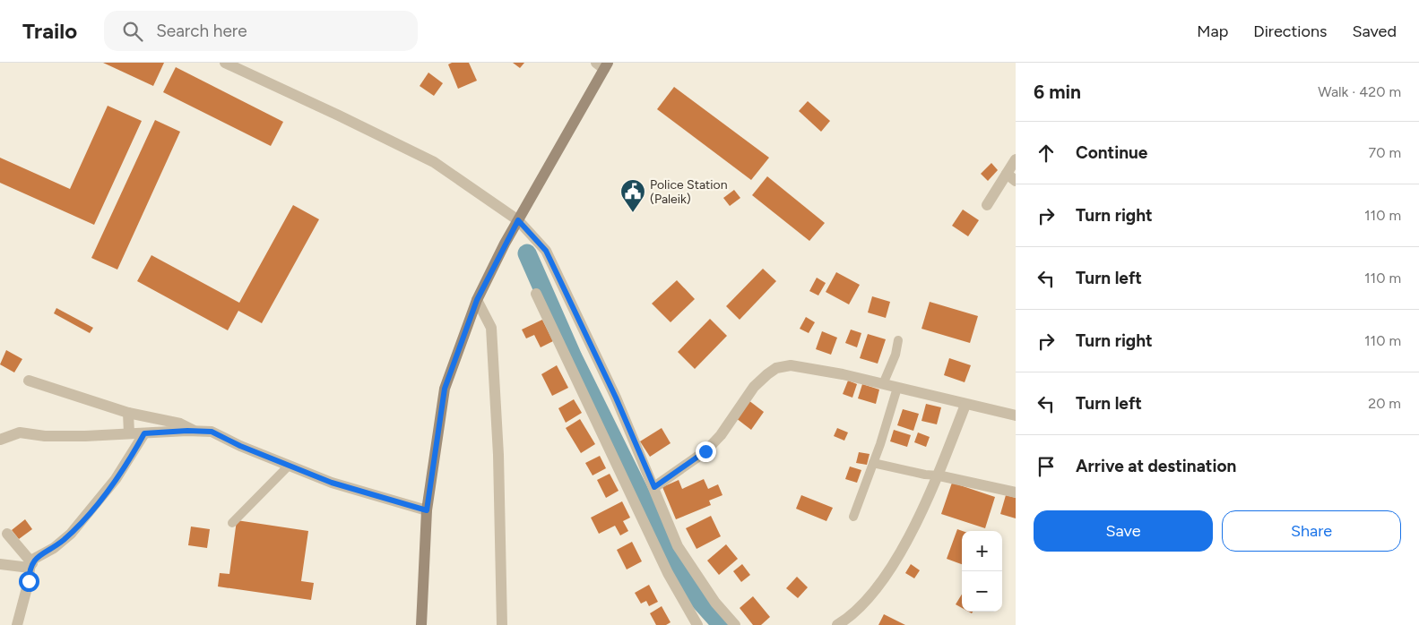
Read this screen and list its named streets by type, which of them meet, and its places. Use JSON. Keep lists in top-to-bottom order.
{
  "places": {
    "public building": ["Police Station (Paleik)"]
  },
  "page": {
    "header": "Trailo",
    "search": "Search here",
    "nav": ["Map", "Directions", "Saved"],
    "heading": ["6 min", "Walk · 420 m"],
    "list": [
      ["Continue", "70 m"],
      ["Turn right", "110 m"],
      ["Turn left", "110 m"],
      ["Turn right", "110 m"],
      ["Turn left", "20 m"],
      "Arrive at destination"
    ],
    "buttons": ["Save", "Share"],
    "map_buttons": ["+", "−"]
  }
}
